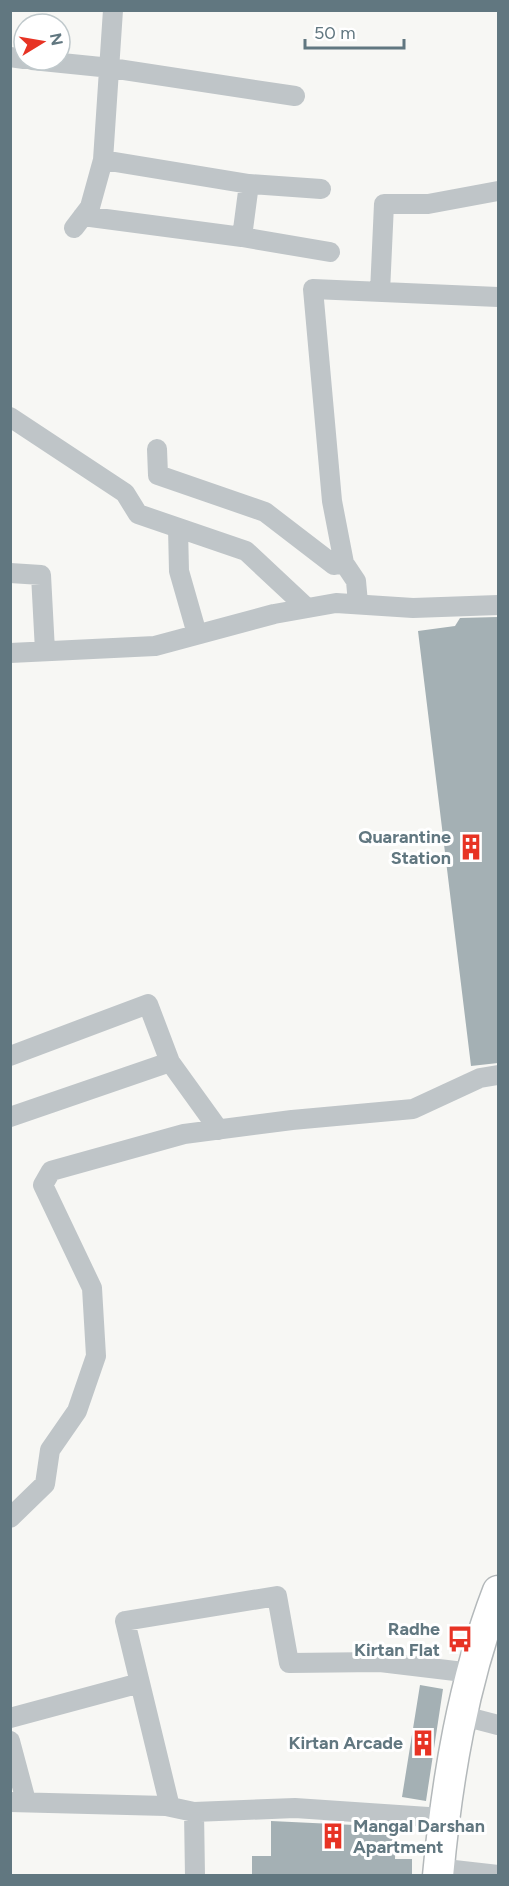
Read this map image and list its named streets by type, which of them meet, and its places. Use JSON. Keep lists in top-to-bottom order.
{
  "places": {
    "building": ["Quarantine Station", "Kirtan Arcade", "Mangal Darshan Apartment"],
    "bus stop": ["Radhe Kirtan Flat"]
  },
  "scale_bar": "50 m",
  "north": "right"
}
